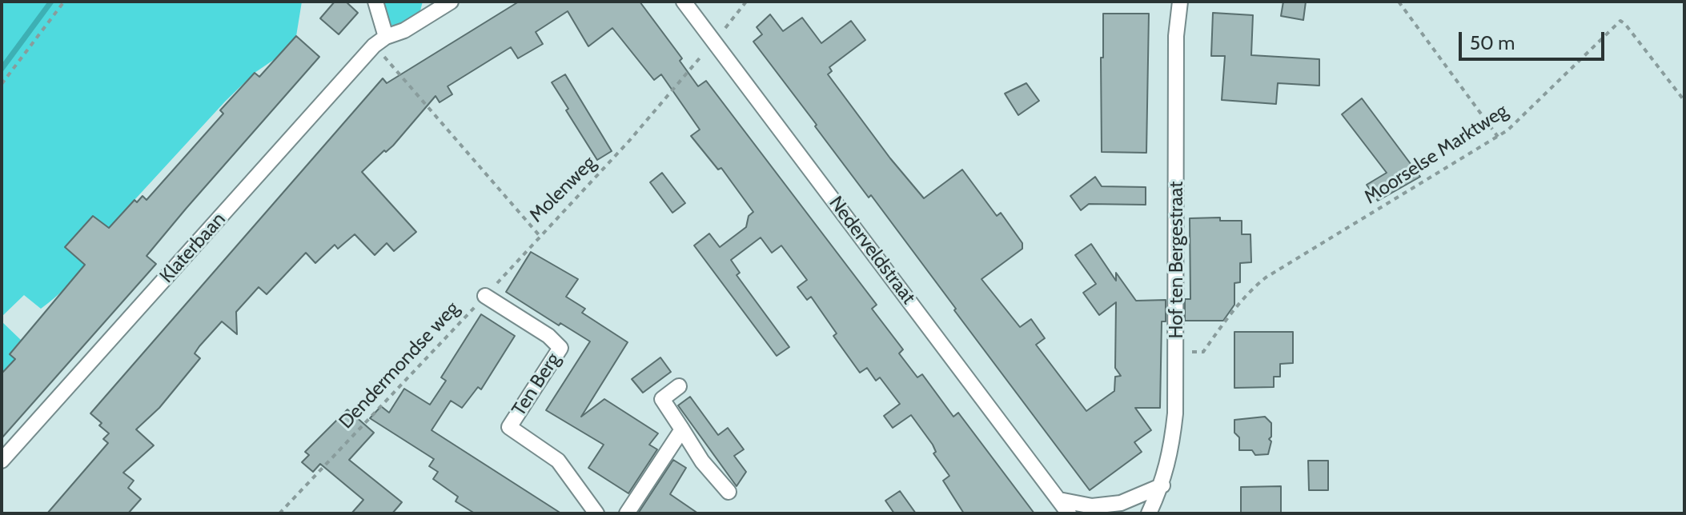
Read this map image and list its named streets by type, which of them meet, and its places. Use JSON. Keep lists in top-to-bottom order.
{
  "streets": {
    "street": [
      "Klaterbaan",
      "Nederveldstraat",
      "Hof ten Bergestraat",
      "Ten Berg"
    ],
    "path": ["Moorselse Marktweg", "Molenweg", "Dendermondse weg"]
  },
  "crossings": [
    ["Moorselse Marktweg", "Hof ten Bergestraat"],
    ["Molenweg", "Klaterbaan"],
    ["Molenweg", "Nederveldstraat"],
    ["Molenweg", "Dendermondse weg"],
    ["Dendermondse weg", "Ten Berg"]
  ],
  "scale_bar": "50 m"
}
